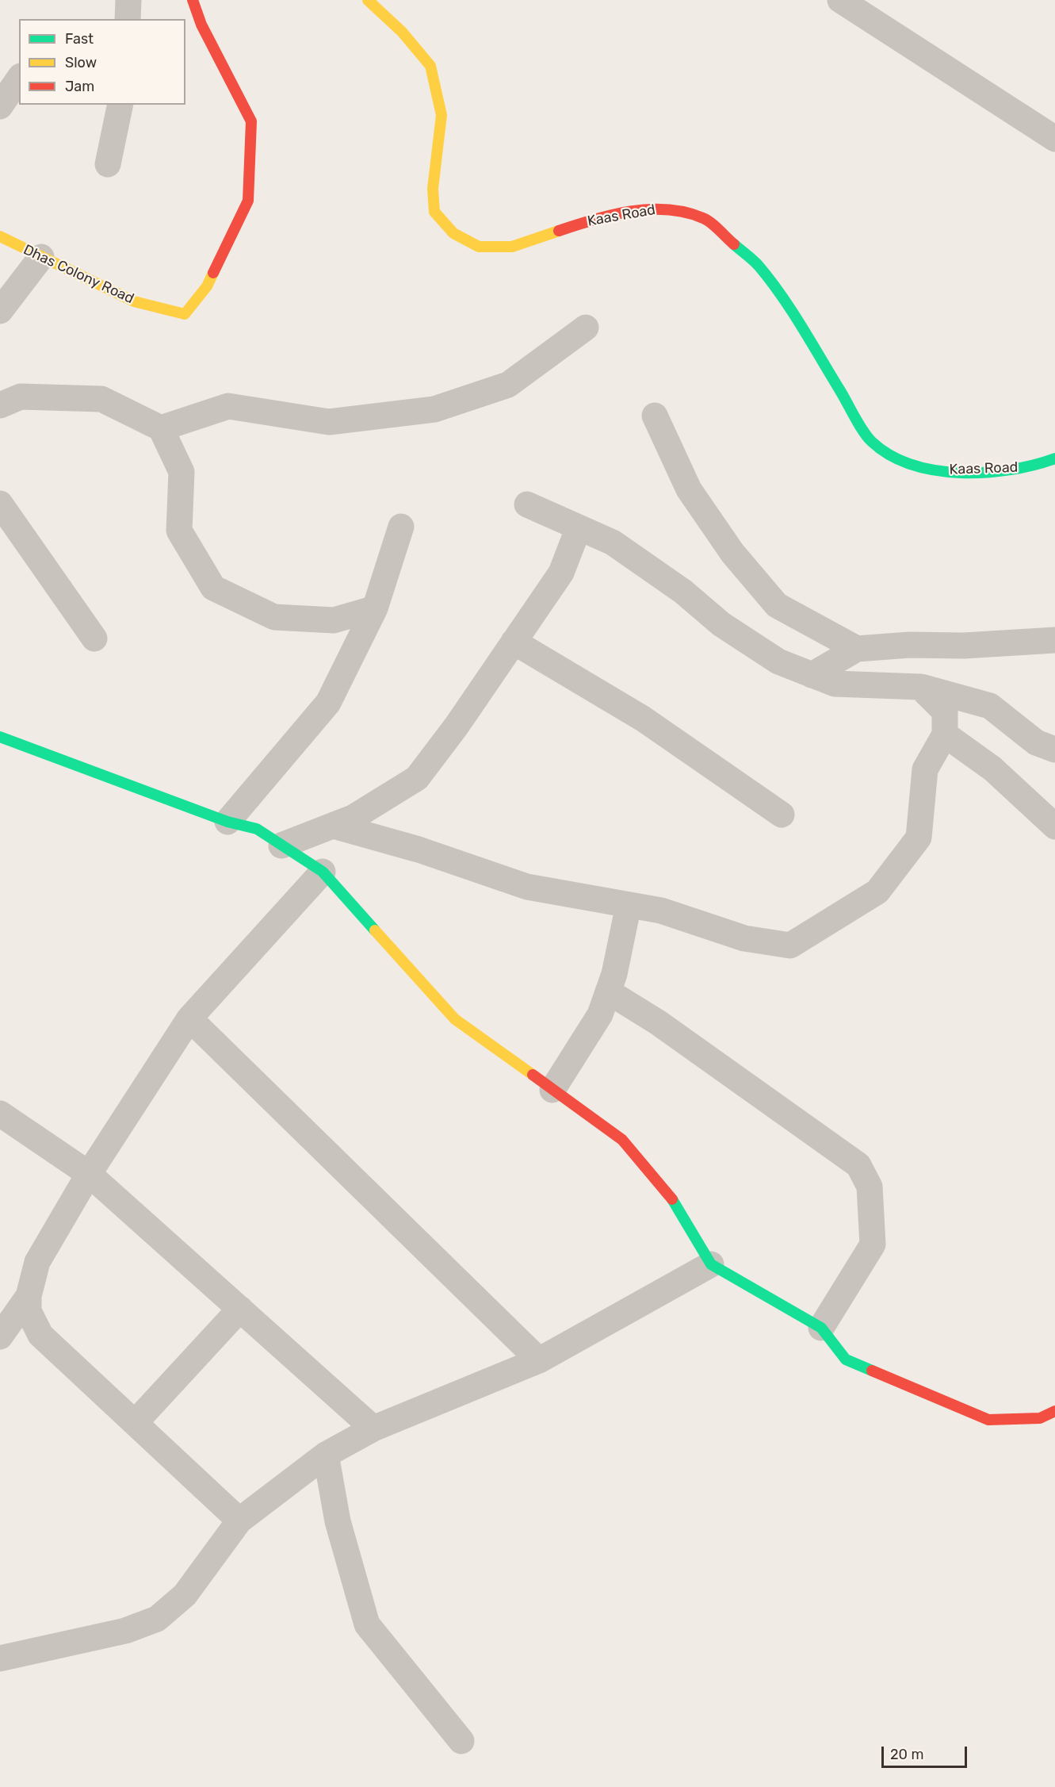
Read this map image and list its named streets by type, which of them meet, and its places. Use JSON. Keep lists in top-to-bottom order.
{
  "streets": {
    "street": ["Kaas Road", "Dhas Colony Road"]
  },
  "legend": ["Fast", "Slow", "Jam"],
  "scale_bar": "20 m"
}
